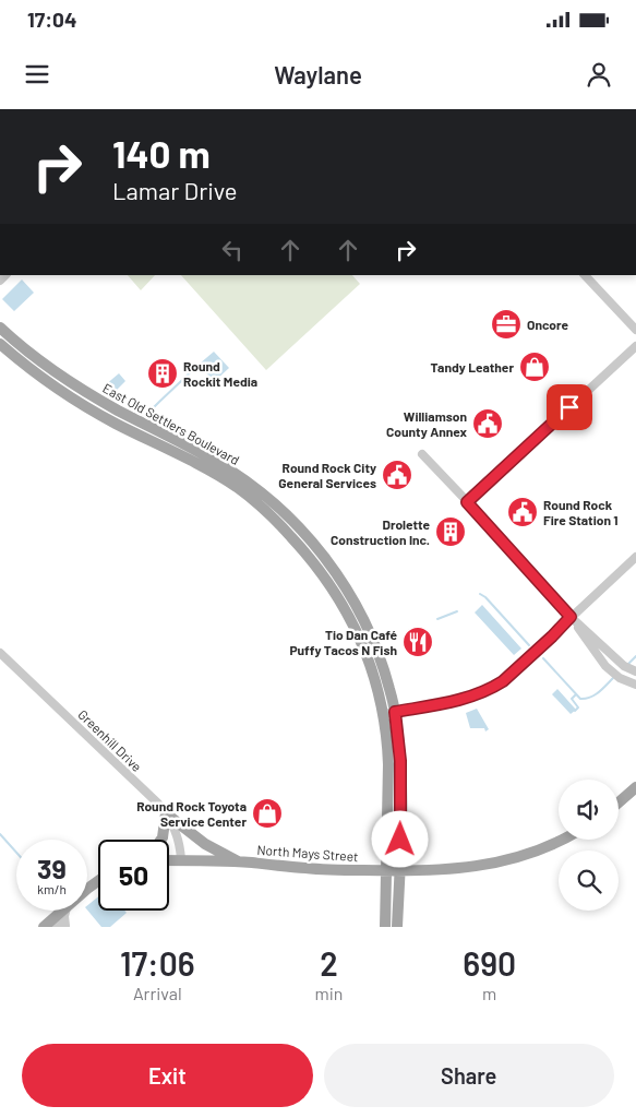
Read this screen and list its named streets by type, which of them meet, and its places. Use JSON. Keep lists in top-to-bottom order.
{
  "streets": {
    "main road": ["East Old Settlers Boulevard", "North Mays Street"],
    "street": ["Greenhill Drive"]
  },
  "crossings": [
    ["East Old Settlers Boulevard", "North Mays Street"],
    ["Greenhill Drive", "North Mays Street"]
  ],
  "places": {
    "office": ["Oncore"],
    "shop": ["Tandy Leather", "Round Rock Toyota Service Center"],
    "building": ["Round Rockit Media", "Drolette Construction Inc."],
    "public building": ["Williamson County Annex", "Round Rock City General Services", "Round Rock Fire Station 1"],
    "restaurant": ["Tio Dan Café Puffy Tacos N Fish"]
  },
  "page": {
    "status": "17:04",
    "header": "Waylane",
    "turn": ["140 m", "Lamar Drive"],
    "speed": "39 km/h",
    "limit": "50",
    "eta": [
      "17:06",
      "Arrival",
      "2",
      "min",
      "690",
      "m"
    ],
    "buttons": ["Exit", "Share"]
  }
}
